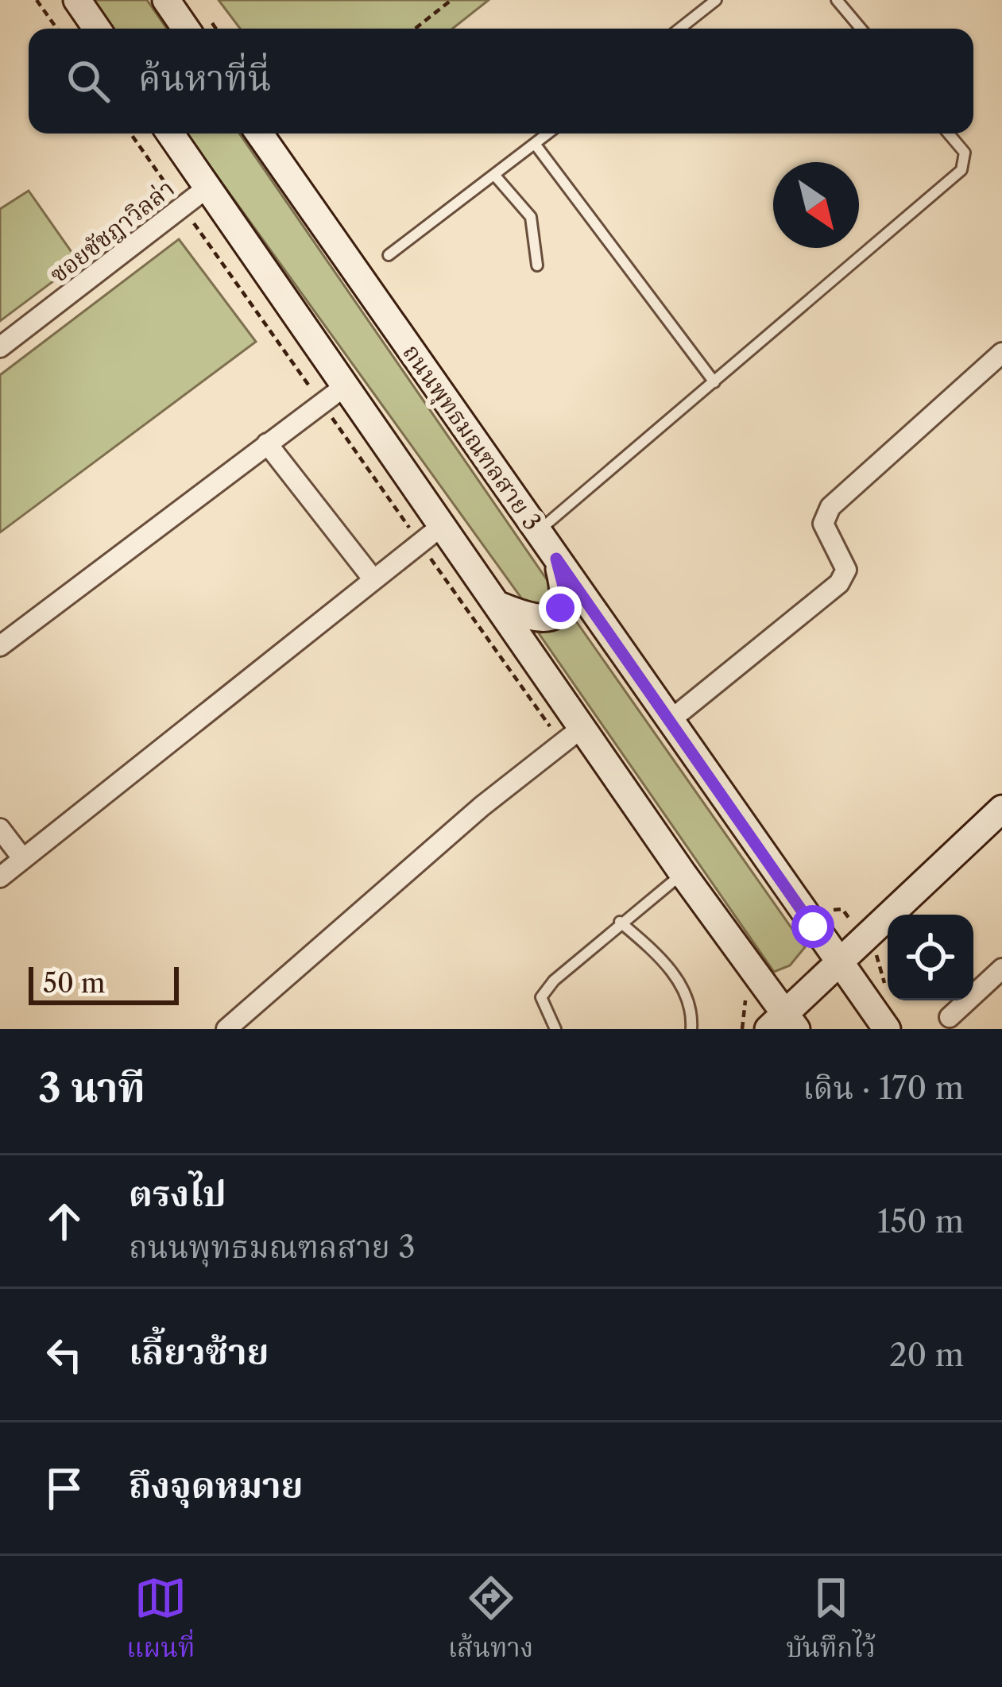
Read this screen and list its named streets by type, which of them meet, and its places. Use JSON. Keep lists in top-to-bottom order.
{
  "streets": {
    "main road": ["ถนนพุทธมณฑลสาย 3"],
    "street": ["ซอยชัชฎาวิลล่า"]
  },
  "scale_bar": "50 m",
  "north": "bottom right",
  "page": {
    "search": "ค้นหาที่นี่",
    "scale": "50 m",
    "heading": ["3 นาที", "เดิน · 170 m"],
    "list": [
      ["ตรงไป", "ถนนพุทธมณฑลสาย 3", "150 m"],
      ["เลี้ยวซ้าย", "20 m"],
      "ถึงจุดหมาย"
    ],
    "nav": ["แผนที่", "เส้นทาง", "บันทึกไว้"]
  }
}
